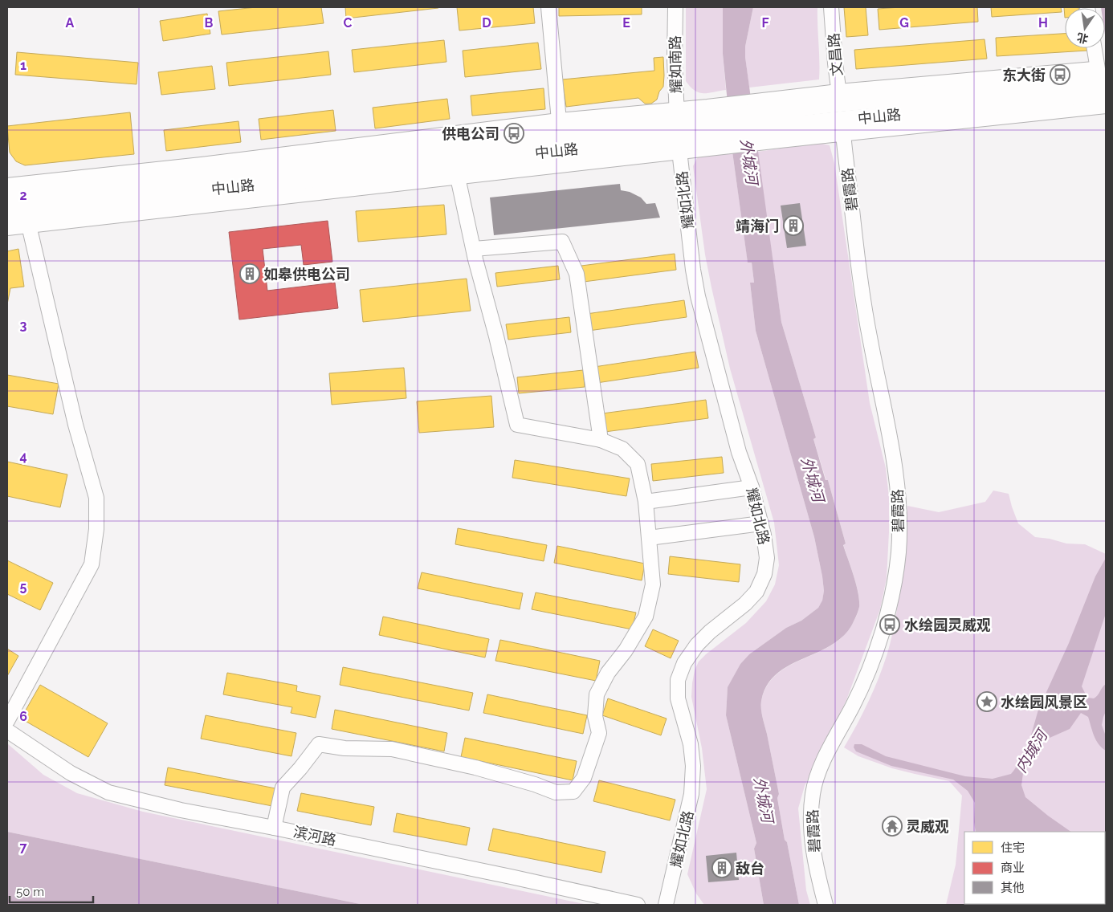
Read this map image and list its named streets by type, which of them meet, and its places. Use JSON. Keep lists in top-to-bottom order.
{
  "streets": {
    "main road": ["中山路"],
    "street": [
      "文昌路",
      "耀如南路",
      "碧霞路",
      "耀如北路",
      "滨河路"
    ]
  },
  "crossings": [
    ["文昌路", "中山路"],
    ["文昌路", "碧霞路"],
    ["耀如南路", "中山路"],
    ["耀如南路", "耀如北路"],
    ["中山路", "碧霞路"],
    ["中山路", "耀如北路"]
  ],
  "water": ["外城河", "内城河"],
  "places": {
    "bus stop": ["东大街", "供电公司", "水绘园灵威观"],
    "building": ["靖海门", "如皋供电公司", "敌台"],
    "place": ["水绘园风景区"],
    "temple": ["灵威观"]
  },
  "legend": ["住宅", "商业", "其他"],
  "scale_bar": "50 m",
  "north": "bottom",
  "grid": {
    "columns": [
      "A",
      "B",
      "C",
      "D",
      "E",
      "F",
      "G",
      "H"
    ],
    "rows": [
      "1",
      "2",
      "3",
      "4",
      "5",
      "6",
      "7"
    ]
  }
}
